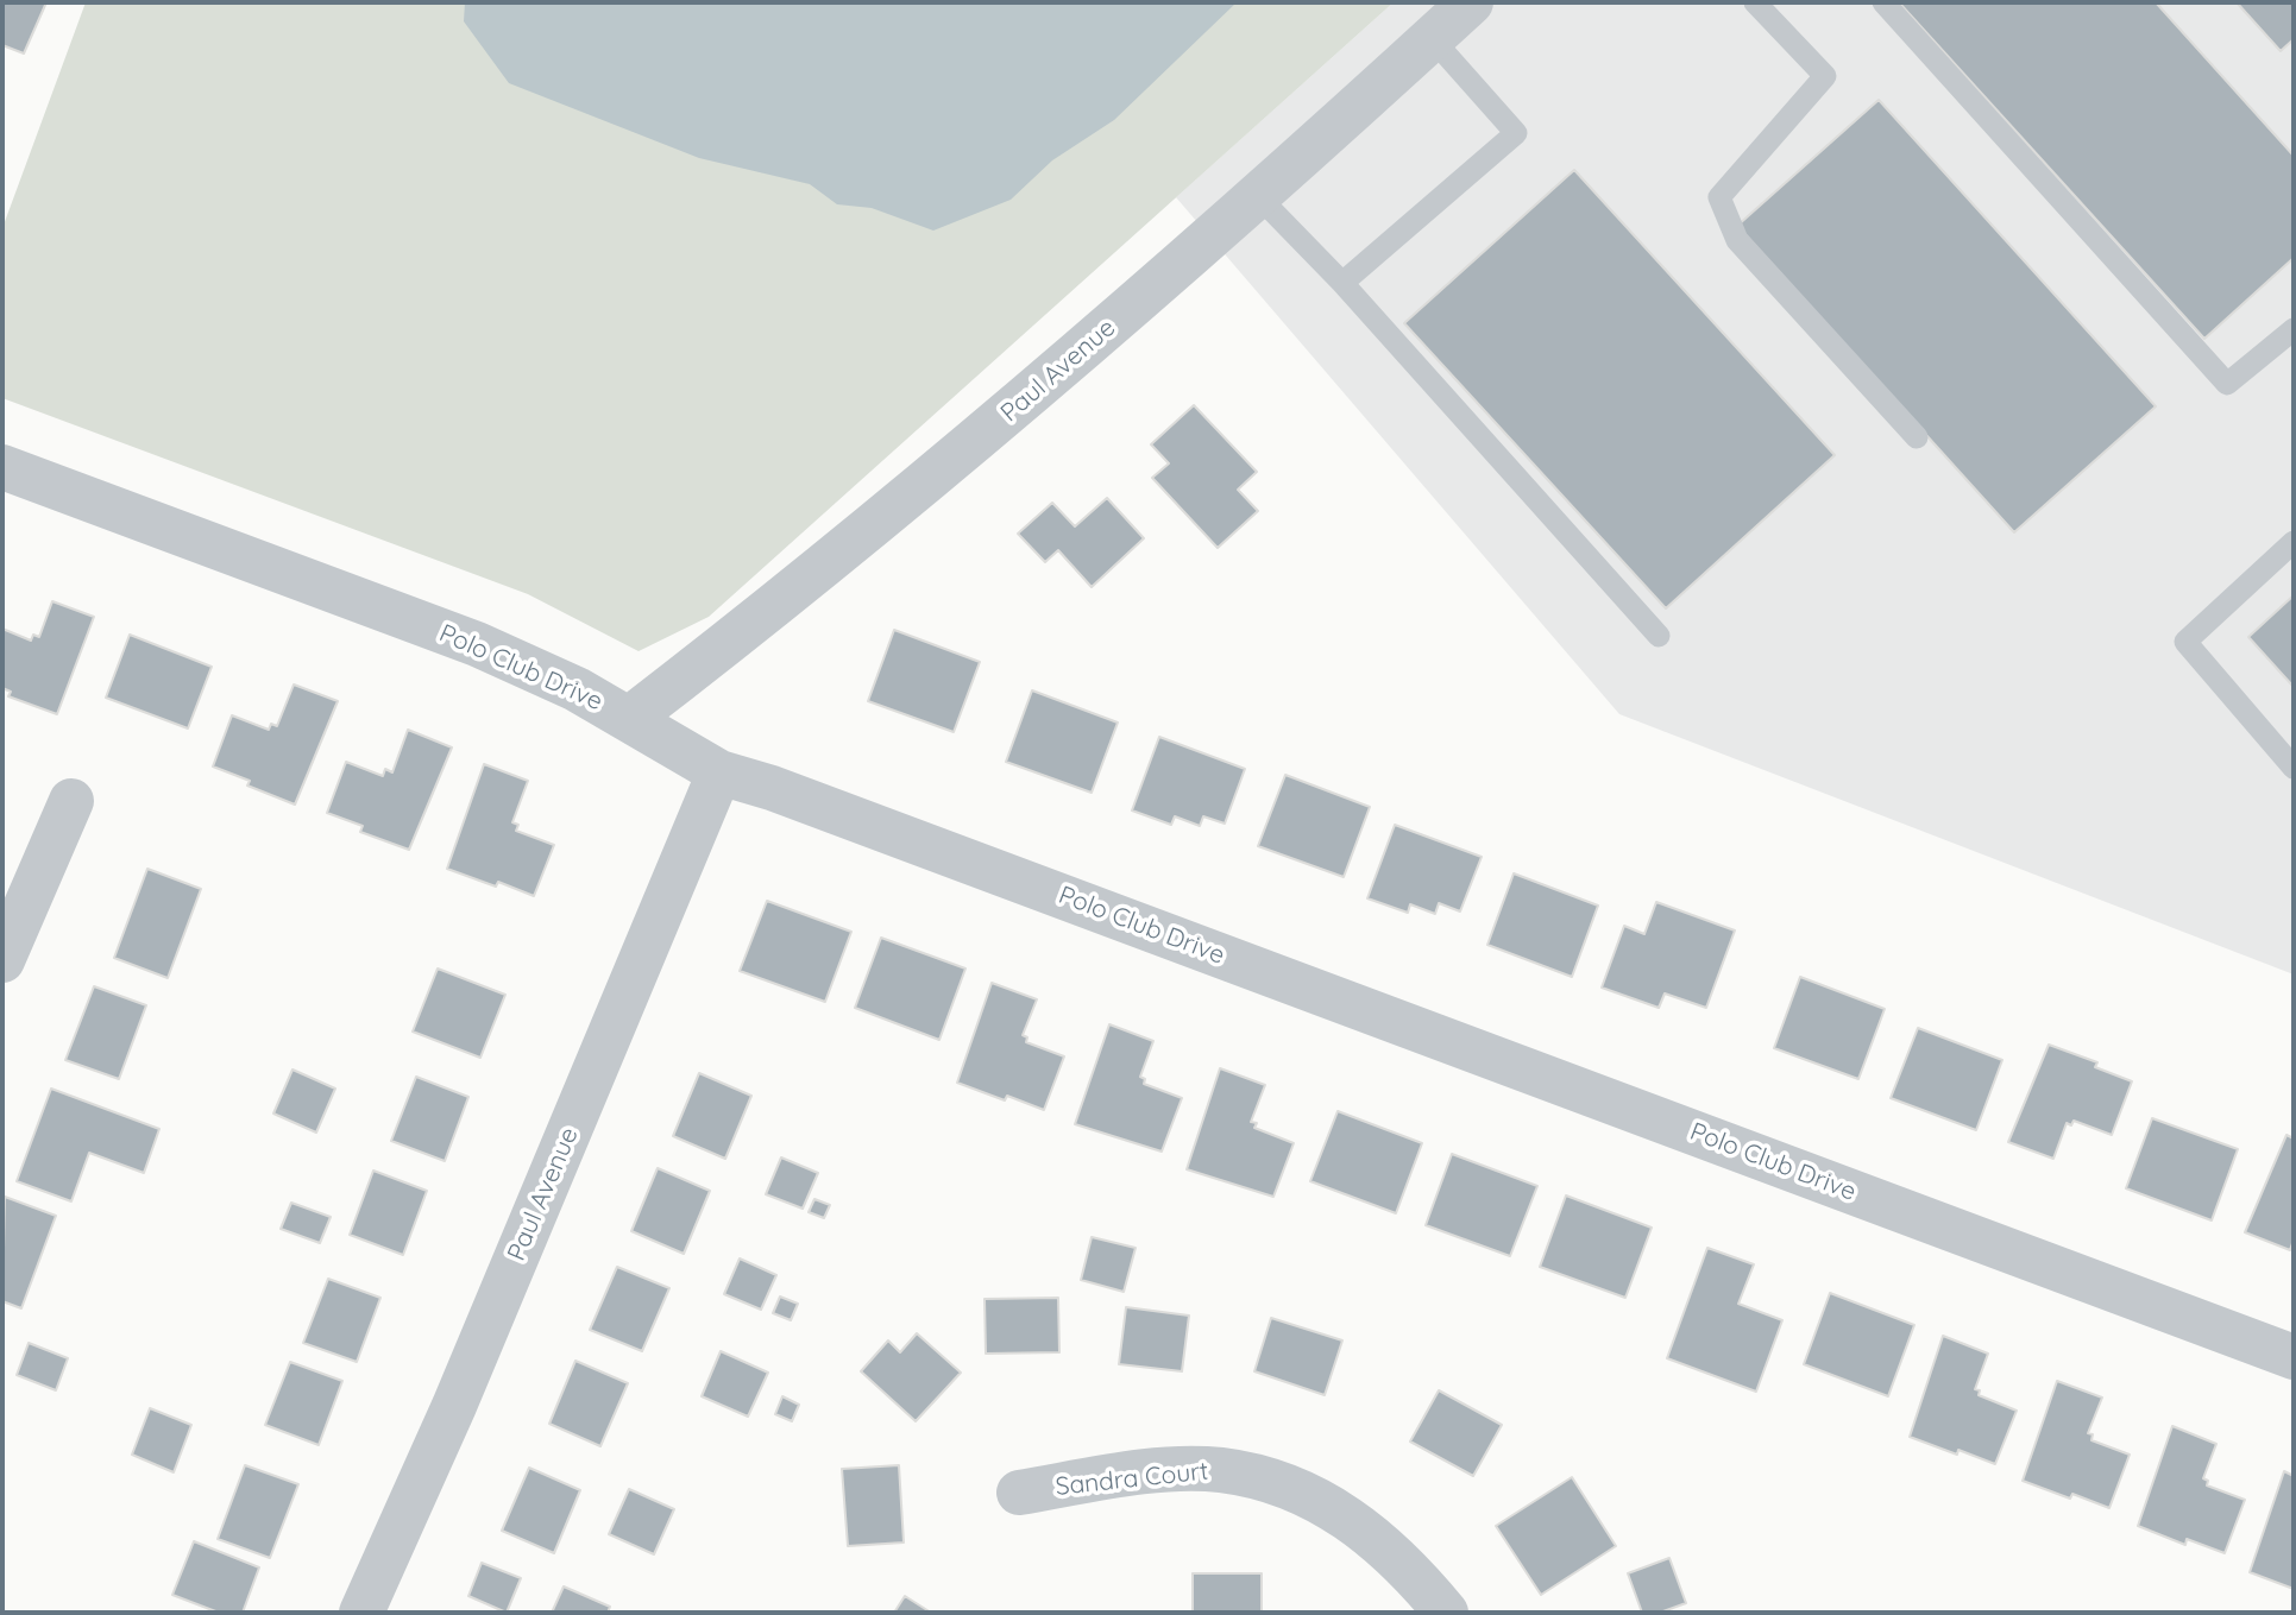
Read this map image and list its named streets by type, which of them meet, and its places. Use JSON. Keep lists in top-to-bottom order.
{
  "streets": {
    "street": ["Paul Avenue", "Polo Club Drive", "Sandra Court"]
  },
  "crossings": [
    ["Paul Avenue", "Polo Club Drive"]
  ]
}
